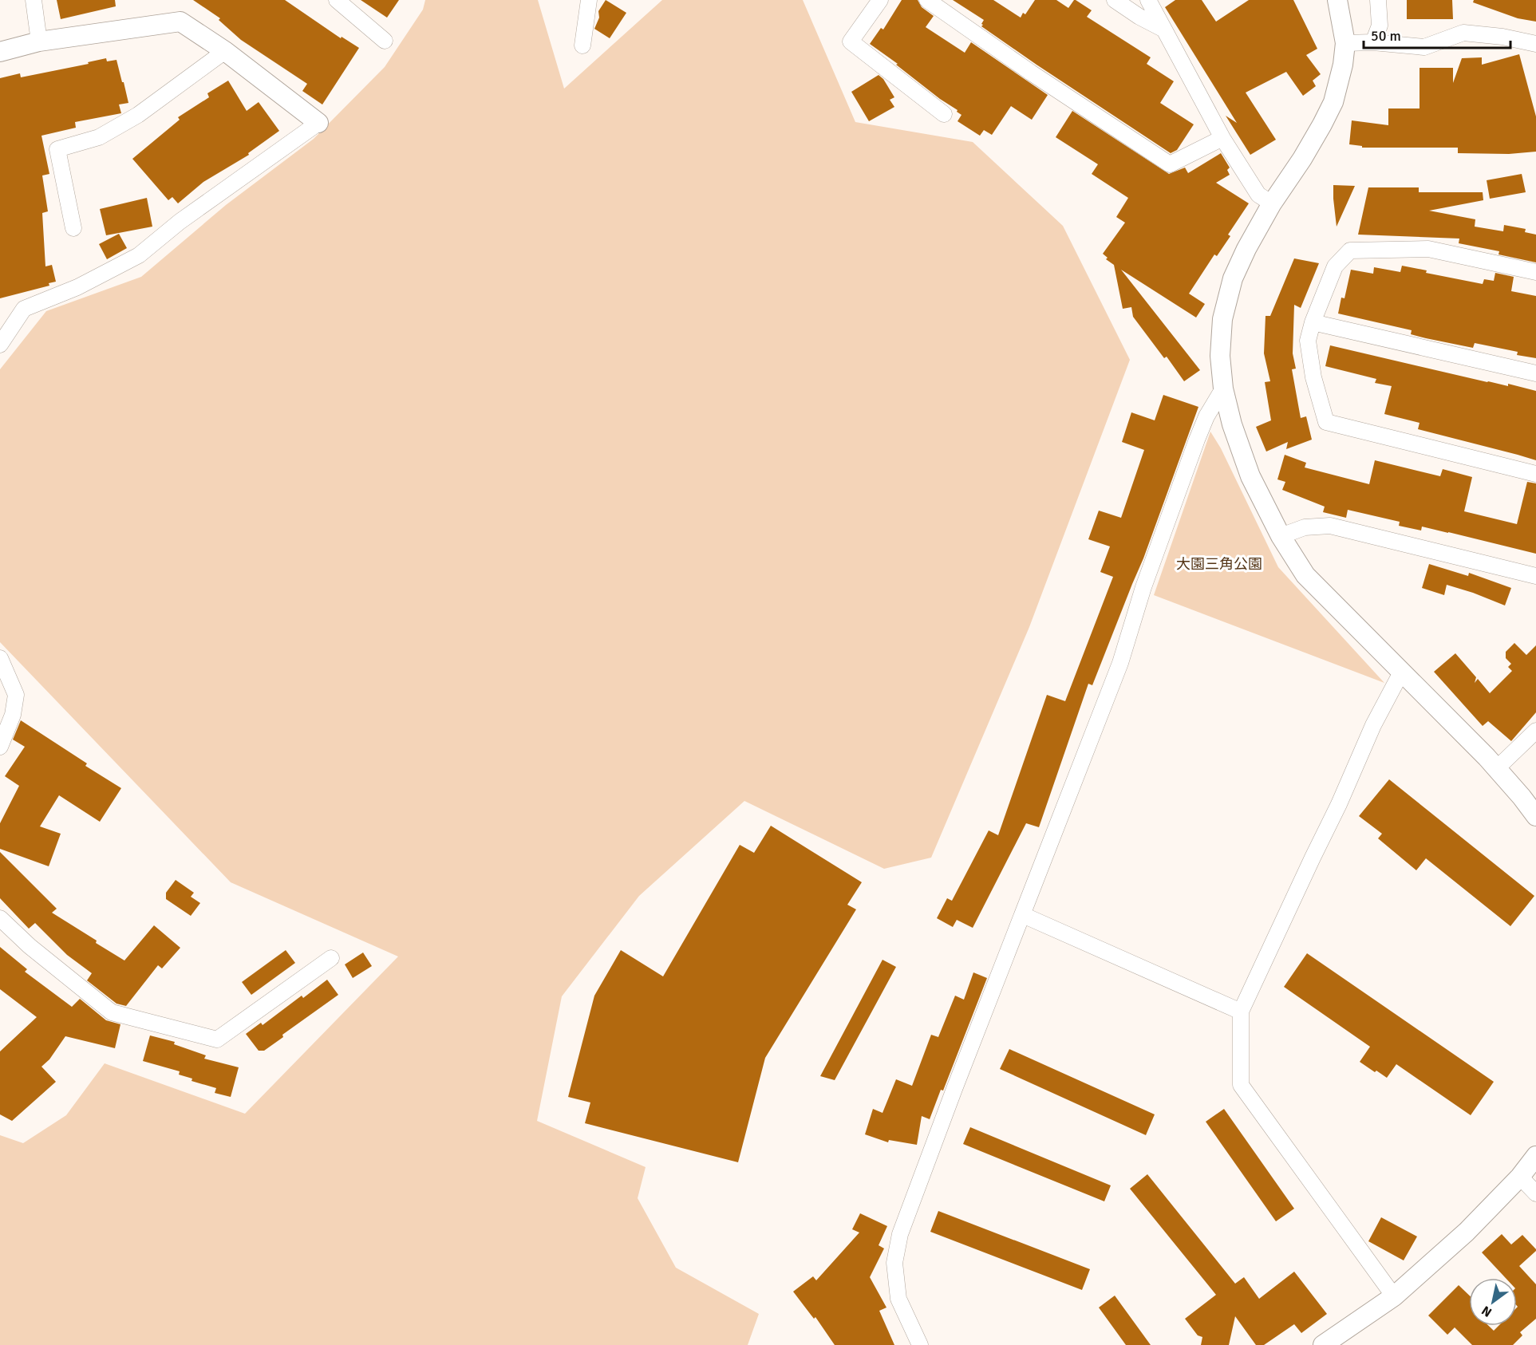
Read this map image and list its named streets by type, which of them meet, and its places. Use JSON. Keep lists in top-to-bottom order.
{
  "parks": ["大園三角公園"],
  "scale_bar": "50 m",
  "north": "bottom left"
}
